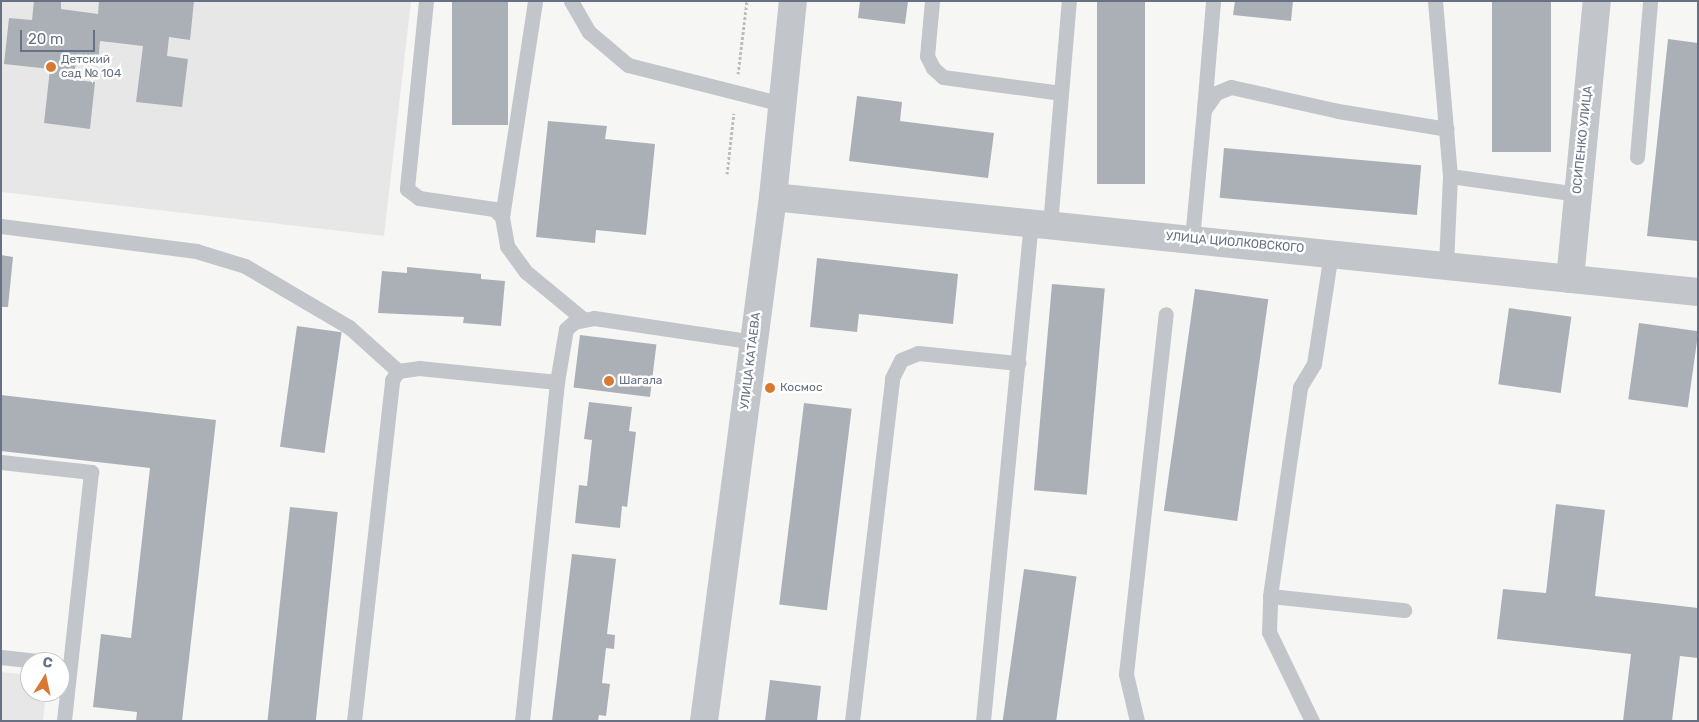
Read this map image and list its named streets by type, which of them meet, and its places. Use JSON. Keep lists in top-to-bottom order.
{
  "streets": {
    "street": ["ОСИПЕНКО УЛИЦА", "УЛИЦА ЦИОЛКОВСКОГО", "УЛИЦА КАТАЕВА"]
  },
  "crossings": [
    ["ОСИПЕНКО УЛИЦА", "УЛИЦА ЦИОЛКОВСКОГО"],
    ["УЛИЦА ЦИОЛКОВСКОГО", "УЛИЦА КАТАЕВА"]
  ],
  "places": ["Детский сад № 104", "Шагала", "Космос"],
  "scale_bar": "20 m",
  "north": "top"
}
